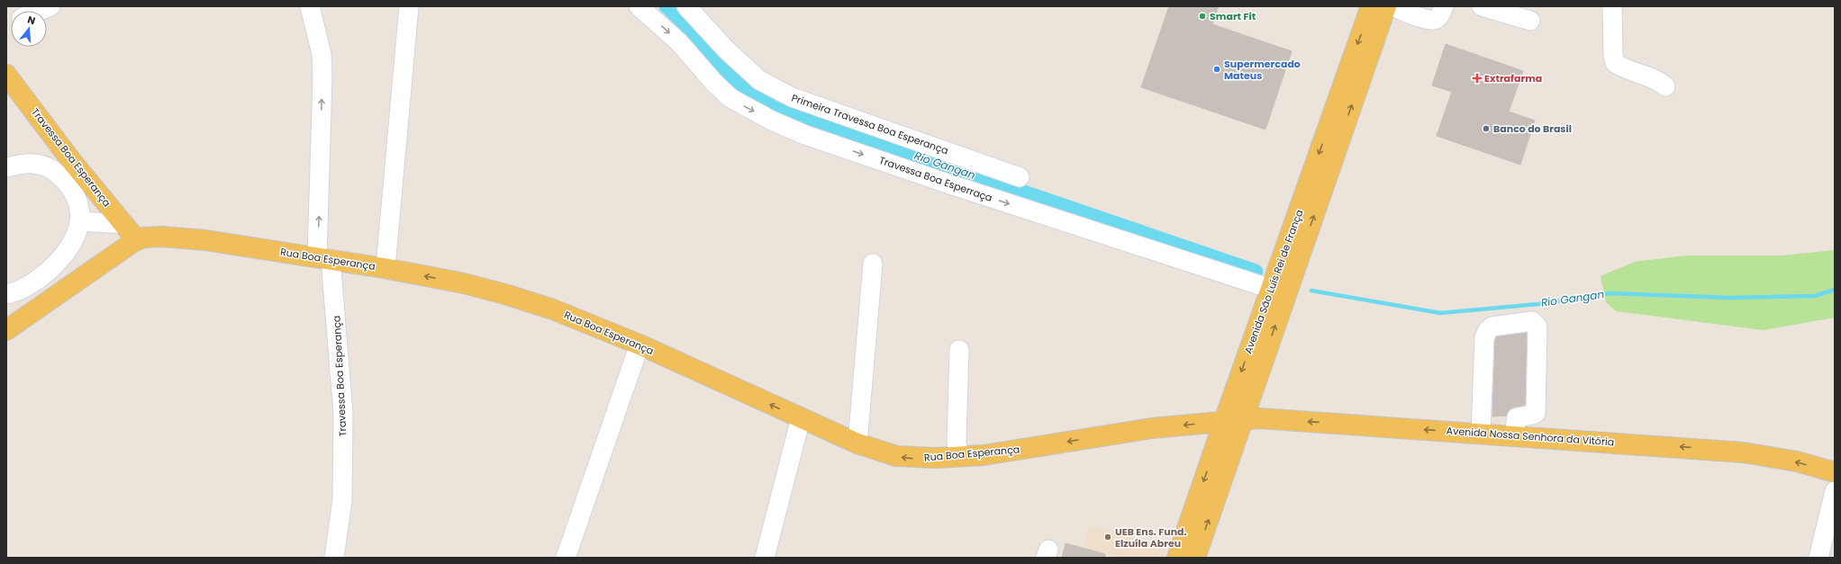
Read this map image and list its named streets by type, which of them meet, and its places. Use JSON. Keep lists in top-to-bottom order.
{
  "streets": {
    "main road": [
      "Travessa Boa Esperança",
      "Rua Boa Esperança",
      "Avenida São Luís Rei de França",
      "Avenida Nossa Senhora da Vitória"
    ],
    "street": ["Primeira Travessa Boa Esperança", "Travessa Boa Esperraça"]
  },
  "crossings": [
    ["Travessa Boa Esperança", "Rua Boa Esperança"],
    ["Travessa Boa Esperraça", "Avenida São Luís Rei de França"],
    ["Rua Boa Esperança", "Avenida São Luís Rei de França"],
    ["Rua Boa Esperança", "Avenida Nossa Senhora da Vitória"],
    ["Avenida São Luís Rei de França", "Avenida Nossa Senhora da Vitória"]
  ],
  "one_way": ["Travessa Boa Esperraça", "Rua Boa Esperança", "Avenida Nossa Senhora da Vitória"],
  "water": ["Rio Gangan"],
  "places": {
    "other": [
      "Smart Fit",
      "Supermercado Mateus",
      "Banco do Brasil",
      "UEB Ens. Fund. Elzuíla Abreu"
    ],
    "health": ["Extrafarma"]
  },
  "north": "top"
}
